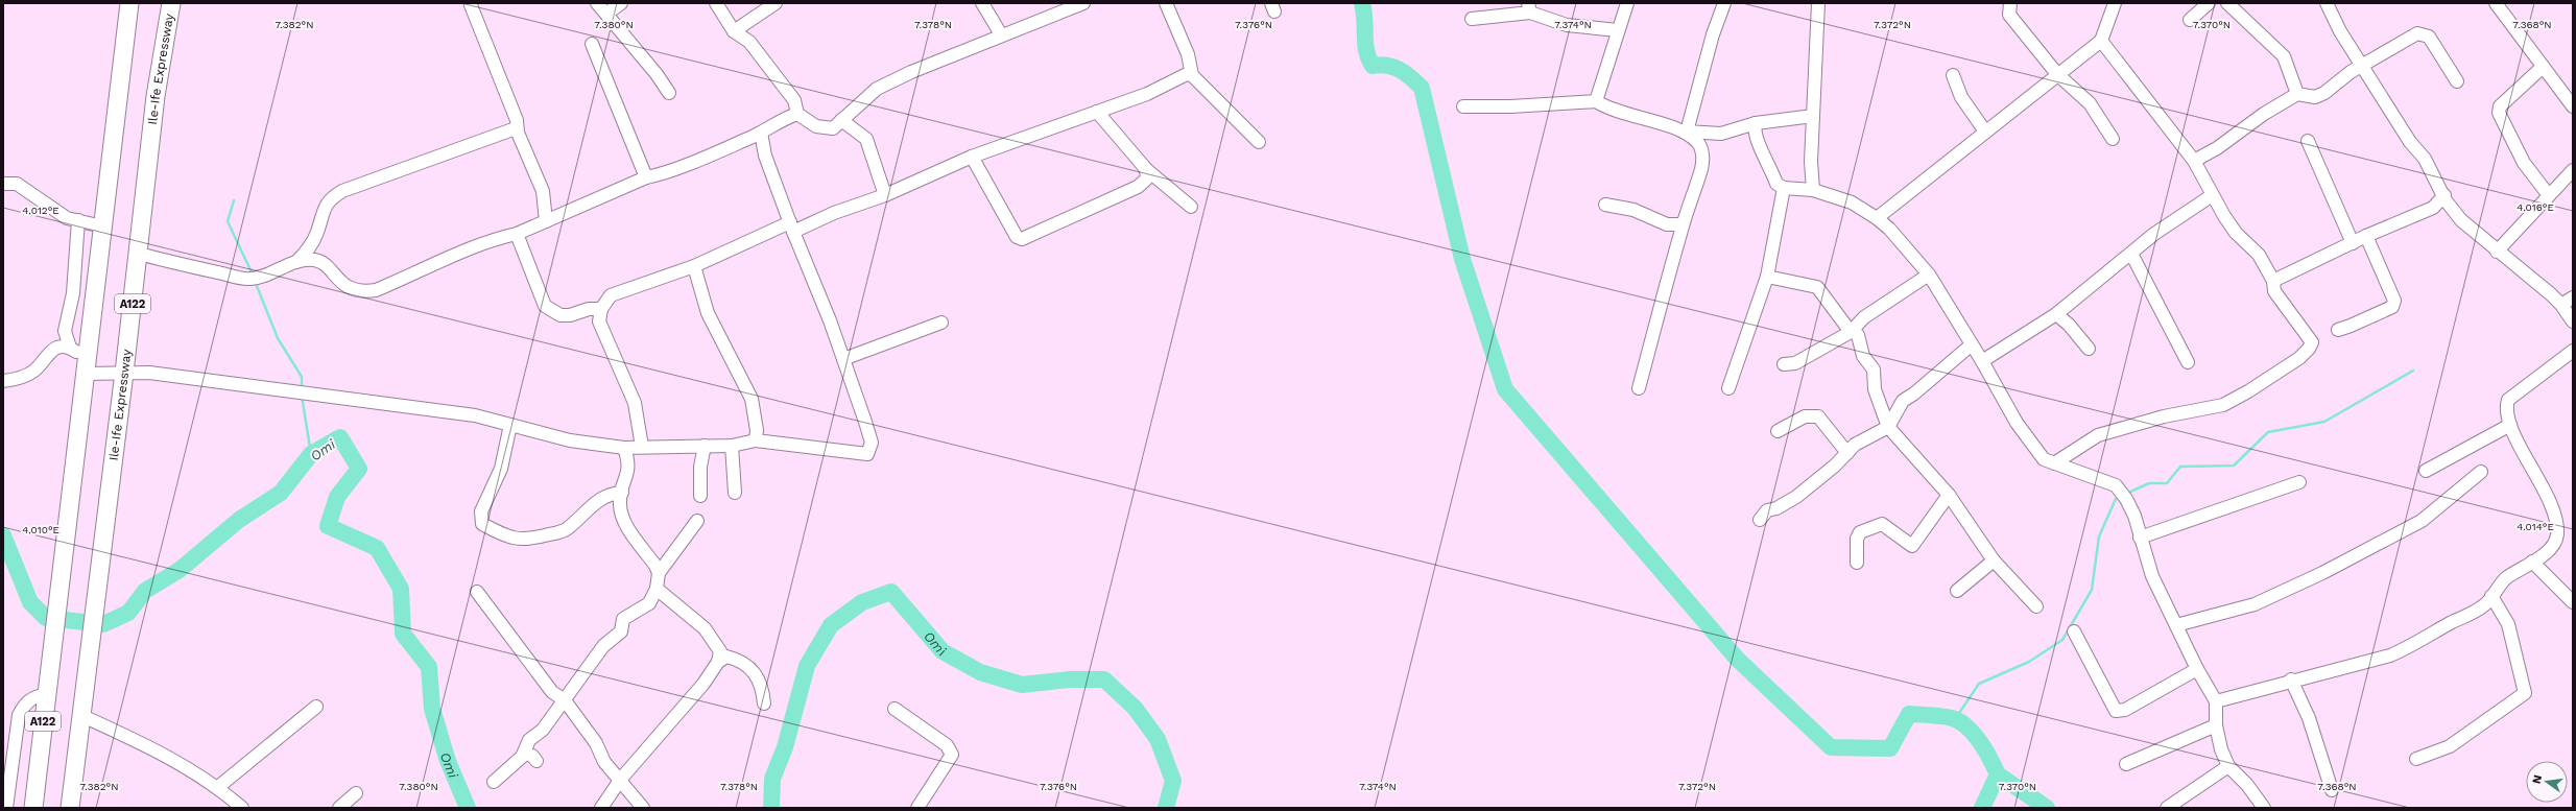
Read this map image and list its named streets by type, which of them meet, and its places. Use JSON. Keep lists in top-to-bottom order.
{
  "streets": {
    "highway": ["Ile-Ife Expressway", "A122"]
  },
  "water": ["Omi"],
  "north": "left",
  "coordinates": [
    "7.382°N",
    "7.380°N",
    "7.378°N",
    "7.376°N",
    "7.374°N",
    "7.372°N",
    "7.370°N",
    "7.368°N",
    "4.016°E",
    "4.012°E",
    "4.014°E",
    "4.010°E"
  ]
}
